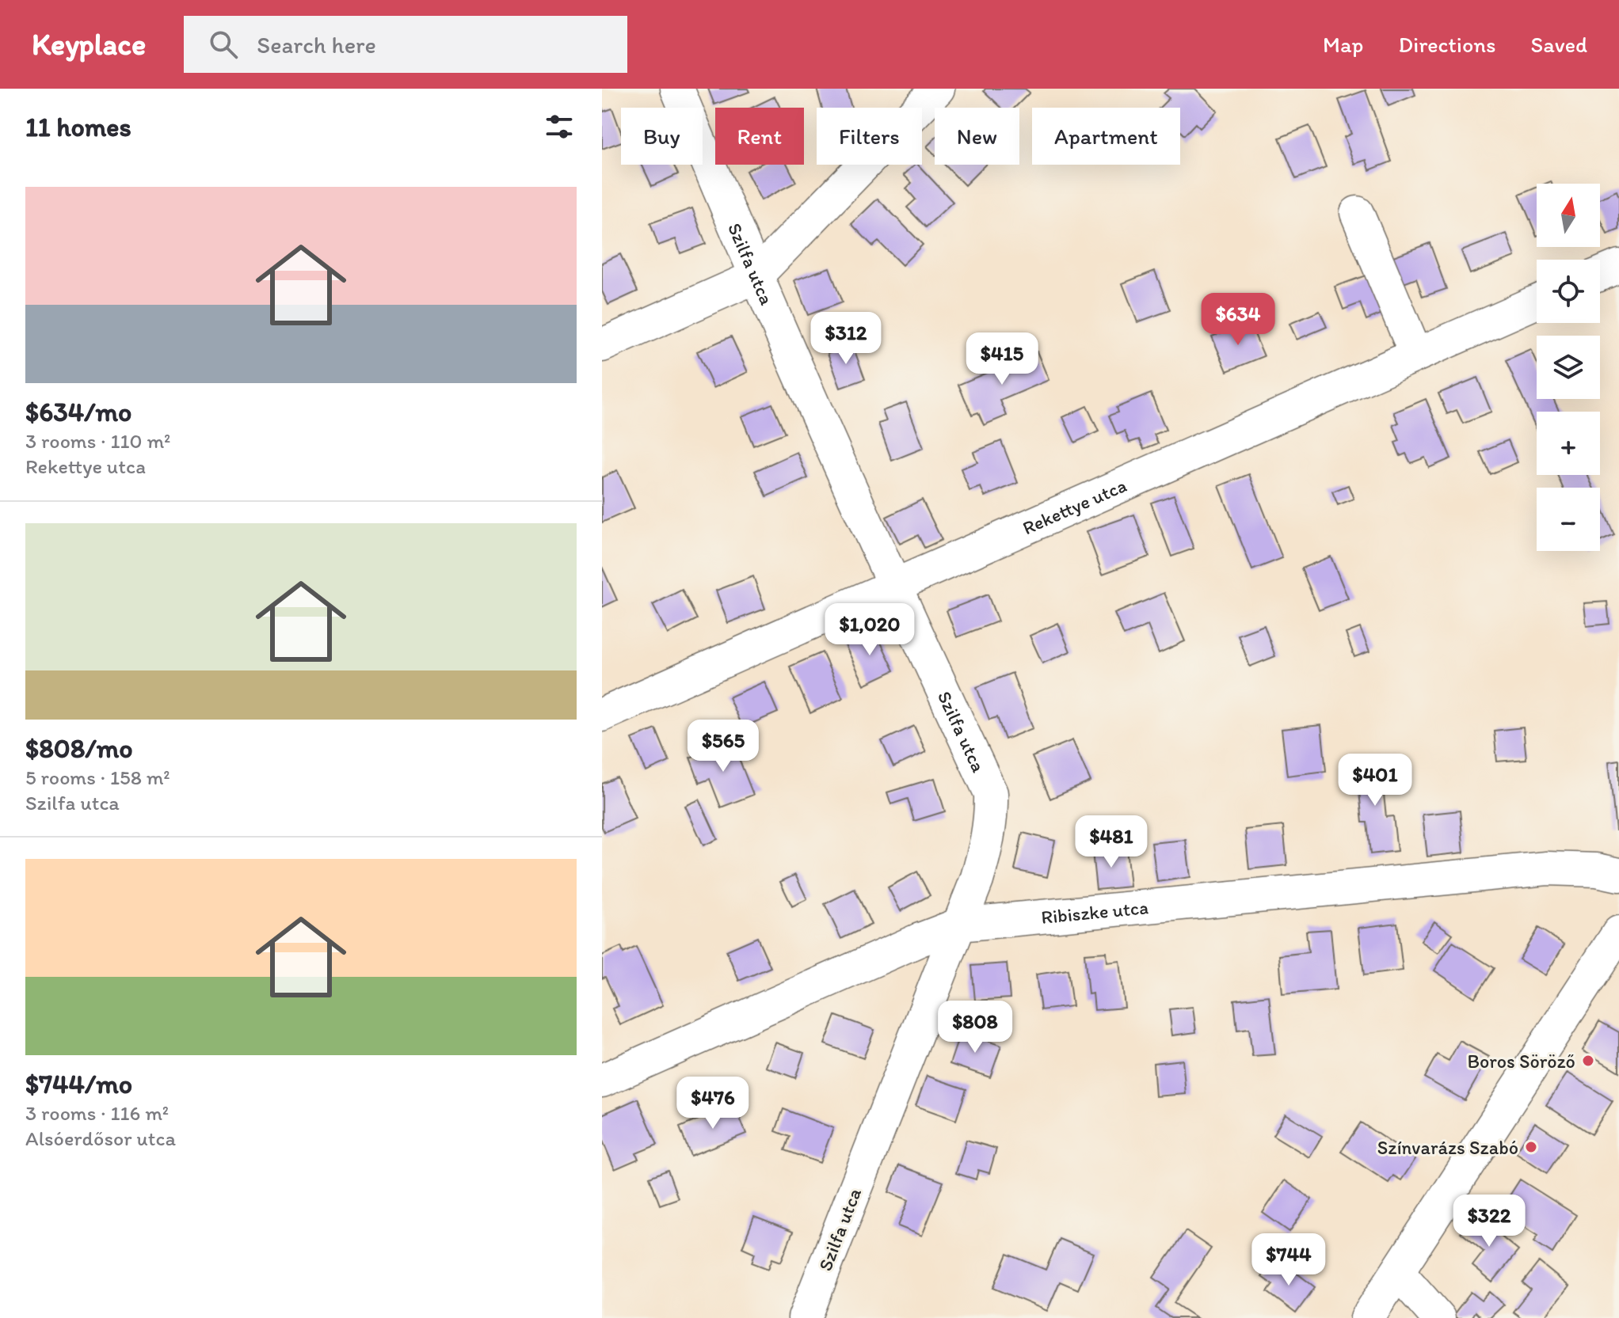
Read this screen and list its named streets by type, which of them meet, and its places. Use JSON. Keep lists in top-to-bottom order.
{
  "streets": {
    "street": ["Szilfa utca", "Rekettye utca", "Ribiszke utca"]
  },
  "crossings": [
    ["Szilfa utca", "Rekettye utca"],
    ["Szilfa utca", "Ribiszke utca"]
  ],
  "places": ["Boros Söröző", "Színvarázs Szabó"],
  "north": "top",
  "page": {
    "header": "Keyplace",
    "search": "Search here",
    "nav": ["Map", "Directions", "Saved"],
    "heading": "11 homes",
    "chip": [
      "Buy",
      "Rent",
      "Filters",
      "New",
      "Apartment"
    ],
    "list": [
      {
        "name": "$634/mo",
        "note": "3 rooms · 110 m² · Rekettye utca"
      },
      {
        "name": "$808/mo",
        "note": "5 rooms · 158 m² · Szilfa utca"
      },
      {
        "name": "$744/mo",
        "note": "3 rooms · 116 m² · Alsóerdősor utca"
      }
    ],
    "map_buttons": ["+", "−"],
    "price": [
      "$634",
      "$312",
      "$415",
      "$1,020",
      "$565",
      "$401",
      "$481",
      "$808",
      "$476",
      "$322",
      "$744"
    ]
  }
}
